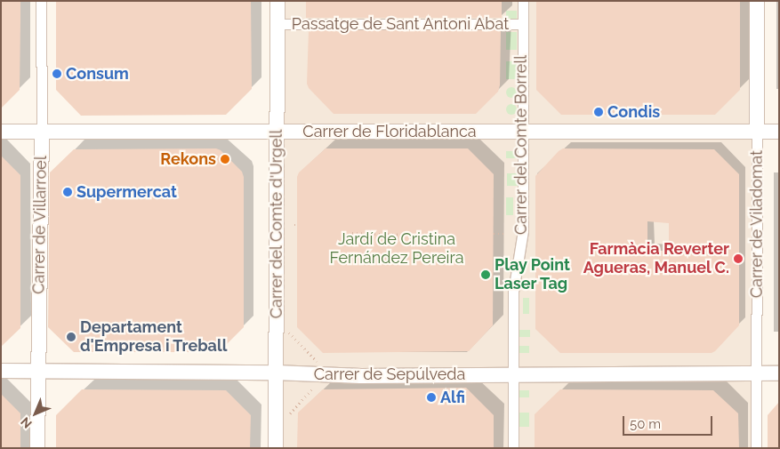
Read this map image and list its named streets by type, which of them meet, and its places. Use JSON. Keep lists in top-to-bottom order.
{
  "streets": {
    "street": [
      "Passatge de Sant Antoni Abat",
      "Carrer de Floridablanca",
      "Carrer del Comte Borrell",
      "Carrer del Comte d'Urgell",
      "Carrer de Viladomat",
      "Carrer de Villarroel",
      "Carrer de Sepúlveda"
    ]
  },
  "crossings": [
    ["Passatge de Sant Antoni Abat", "Carrer del Comte Borrell"],
    ["Passatge de Sant Antoni Abat", "Carrer del Comte d'Urgell"],
    ["Carrer de Floridablanca", "Carrer del Comte Borrell"],
    ["Carrer de Floridablanca", "Carrer del Comte d'Urgell"],
    ["Carrer de Floridablanca", "Carrer de Viladomat"],
    ["Carrer de Floridablanca", "Carrer de Villarroel"],
    ["Carrer del Comte Borrell", "Carrer de Sepúlveda"],
    ["Carrer del Comte d'Urgell", "Carrer de Sepúlveda"],
    ["Carrer de Viladomat", "Carrer de Sepúlveda"],
    ["Carrer de Villarroel", "Carrer de Sepúlveda"]
  ],
  "parks": ["Jardí de Cristina Fernández Pereira"],
  "places": [
    "Consum",
    "Condis",
    "Rekons",
    "Supermercat",
    "Farmàcia Reverter Agueras, Manuel C.",
    "Play Point Laser Tag",
    "Departament d'Empresa i Treball",
    "Alfi"
  ],
  "scale_bar": "50 m",
  "north": "bottom left"
}
